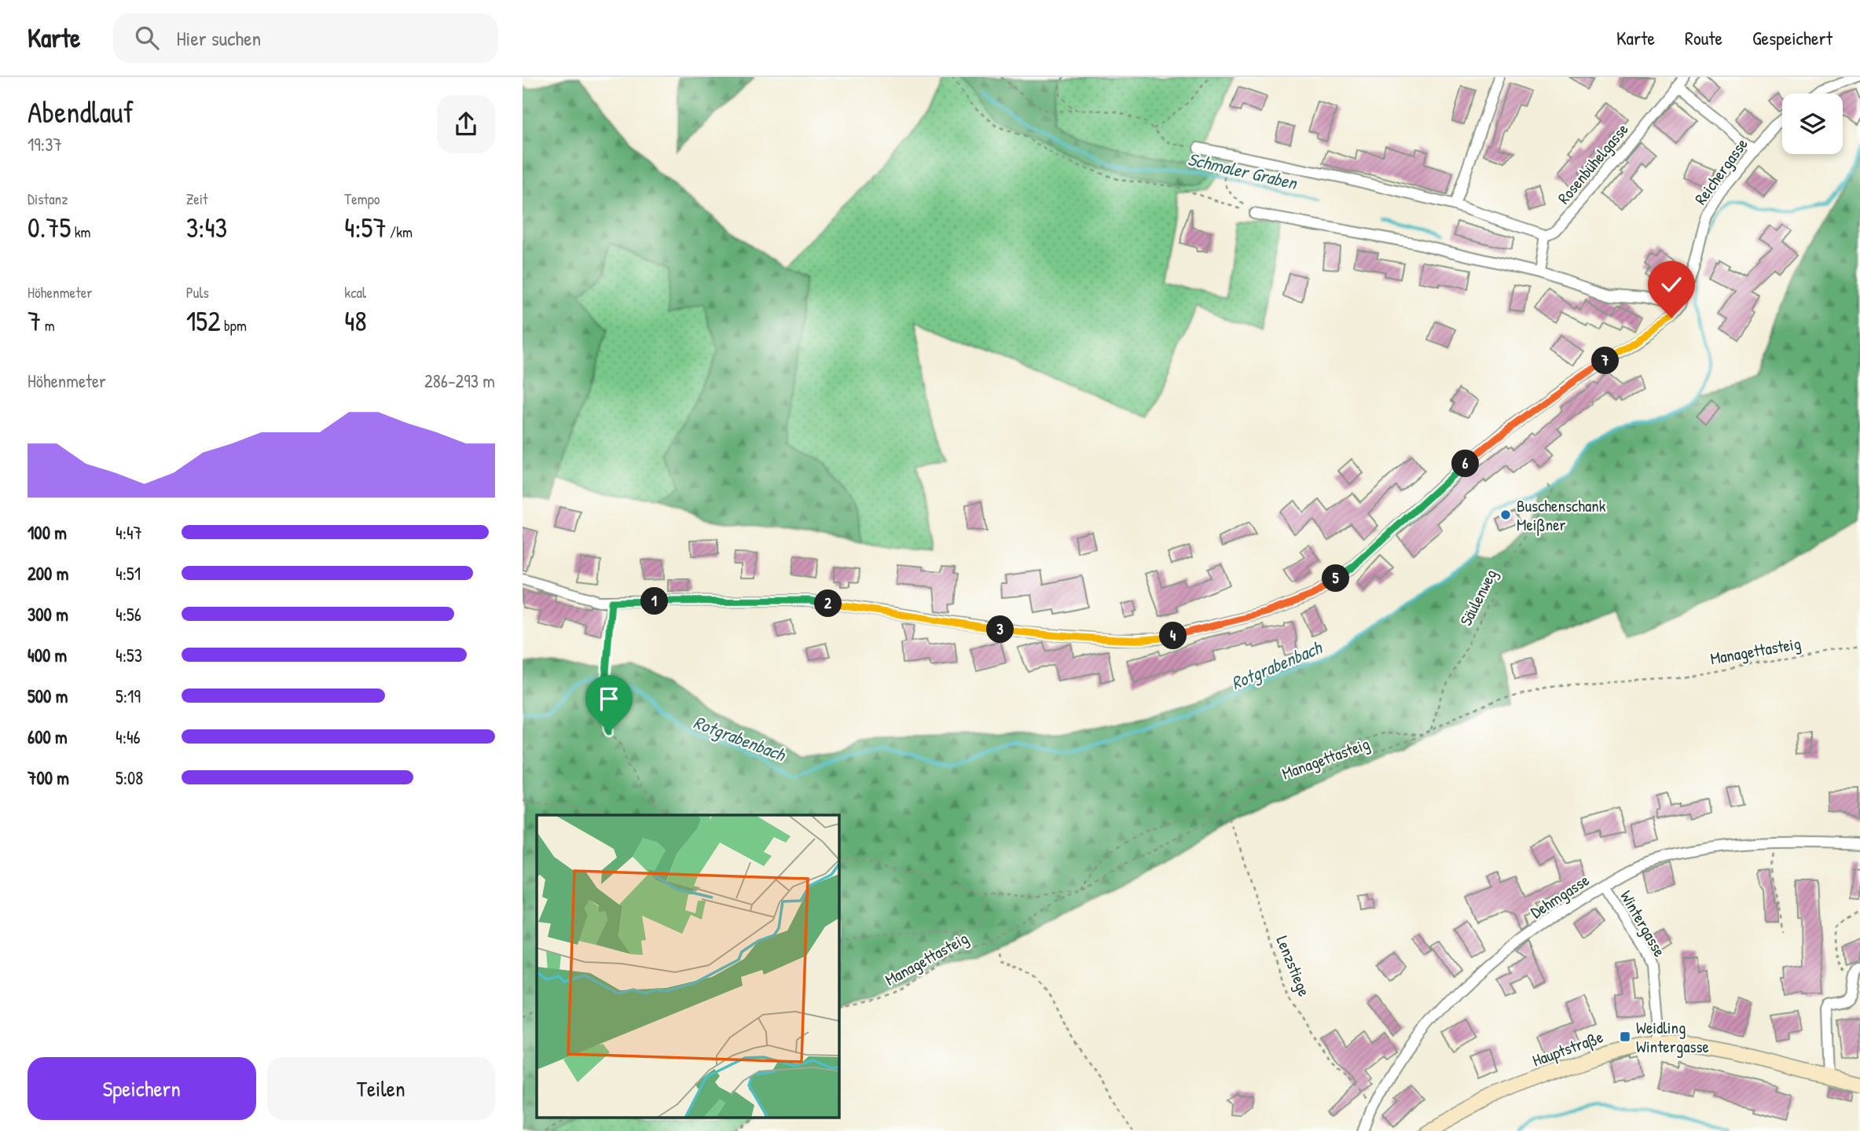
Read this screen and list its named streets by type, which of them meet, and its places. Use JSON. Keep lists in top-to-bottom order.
{
  "streets": {
    "main road": ["Hauptstraße"],
    "street": [
      "Rosenbühelgasse",
      "Reichergasse",
      "Dehmgasse",
      "Wintergasse"
    ],
    "path": ["Säulenweg", "Managettasteig", "Lenzstiege"]
  },
  "crossings": [
    ["Säulenweg", "Managettasteig"],
    ["Managettasteig", "Lenzstiege"],
    ["Dehmgasse", "Wintergasse"],
    ["Dehmgasse", "Lenzstiege"],
    ["Wintergasse", "Hauptstraße"]
  ],
  "water": ["Schmaler Graben", "Rotgrabenbach"],
  "places": {
    "other": ["Buschenschank Meißner"],
    "transit": ["Weidling Wintergasse"]
  },
  "page": {
    "header": "Karte",
    "search": "Hier suchen",
    "nav": ["Karte", "Route", "Gespeichert"],
    "heading": ["Abendlauf", "19:37"],
    "stats": [
      ["Distanz", "0.75 km"],
      ["Zeit", "3:43"],
      ["Tempo", "4:57 /km"],
      ["Höhenmeter", "7 m"],
      ["Puls", "152 bpm"],
      ["kcal", "48"]
    ],
    "pins": [
      "7",
      "6",
      "5",
      "1",
      "2",
      "3",
      "4"
    ],
    "chart": ["Höhenmeter", "286–293 m"],
    "list": [
      {
        "name": "100 m",
        "note": "4:47"
      },
      {
        "name": "200 m",
        "note": "4:51"
      },
      {
        "name": "300 m",
        "note": "4:56"
      },
      {
        "name": "400 m",
        "note": "4:53"
      },
      {
        "name": "500 m",
        "note": "5:19"
      },
      {
        "name": "600 m",
        "note": "4:46"
      },
      {
        "name": "700 m",
        "note": "5:08"
      }
    ],
    "buttons": ["Speichern", "Teilen"]
  }
}
